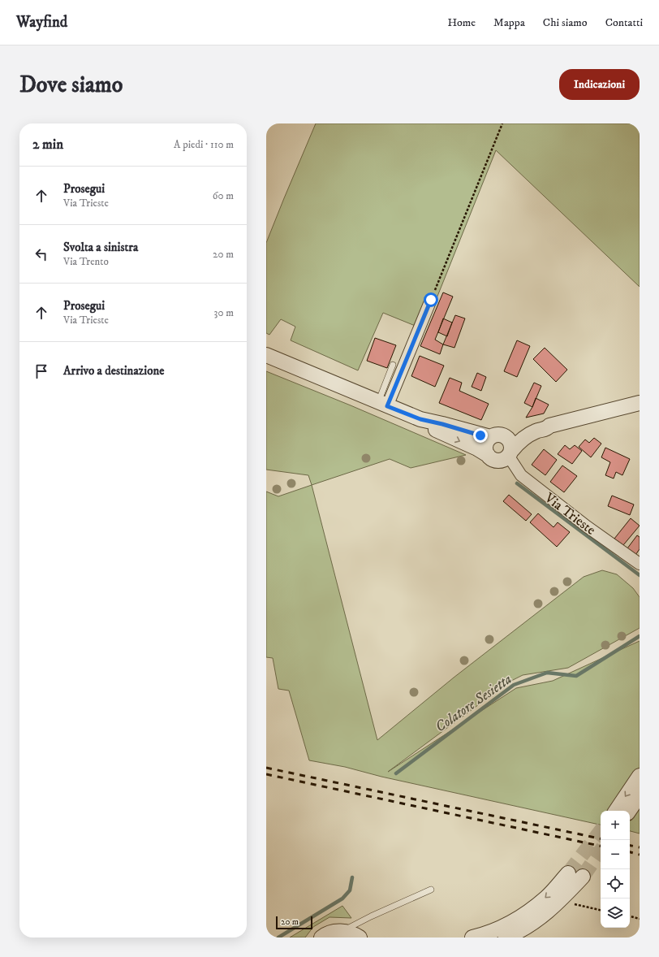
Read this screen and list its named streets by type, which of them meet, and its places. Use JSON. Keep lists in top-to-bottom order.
{
  "streets": {
    "street": ["Via Trieste"]
  },
  "water": ["Colatore Sesietta"],
  "scale_bar": "20 m",
  "page": {
    "header": "Wayfind",
    "nav": [
      "Home",
      "Mappa",
      "Chi siamo",
      "Contatti"
    ],
    "buttons": "Indicazioni",
    "title": "Dove siamo",
    "heading": ["2 min", "A piedi · 110 m"],
    "list": [
      ["Prosegui", "Via Trieste", "60 m"],
      ["Svolta a sinistra", "Via Trento", "20 m"],
      ["Prosegui", "Via Trieste", "30 m"],
      "Arrivo a destinazione"
    ],
    "map_buttons": ["+", "−"],
    "scale": "20 m"
  }
}
